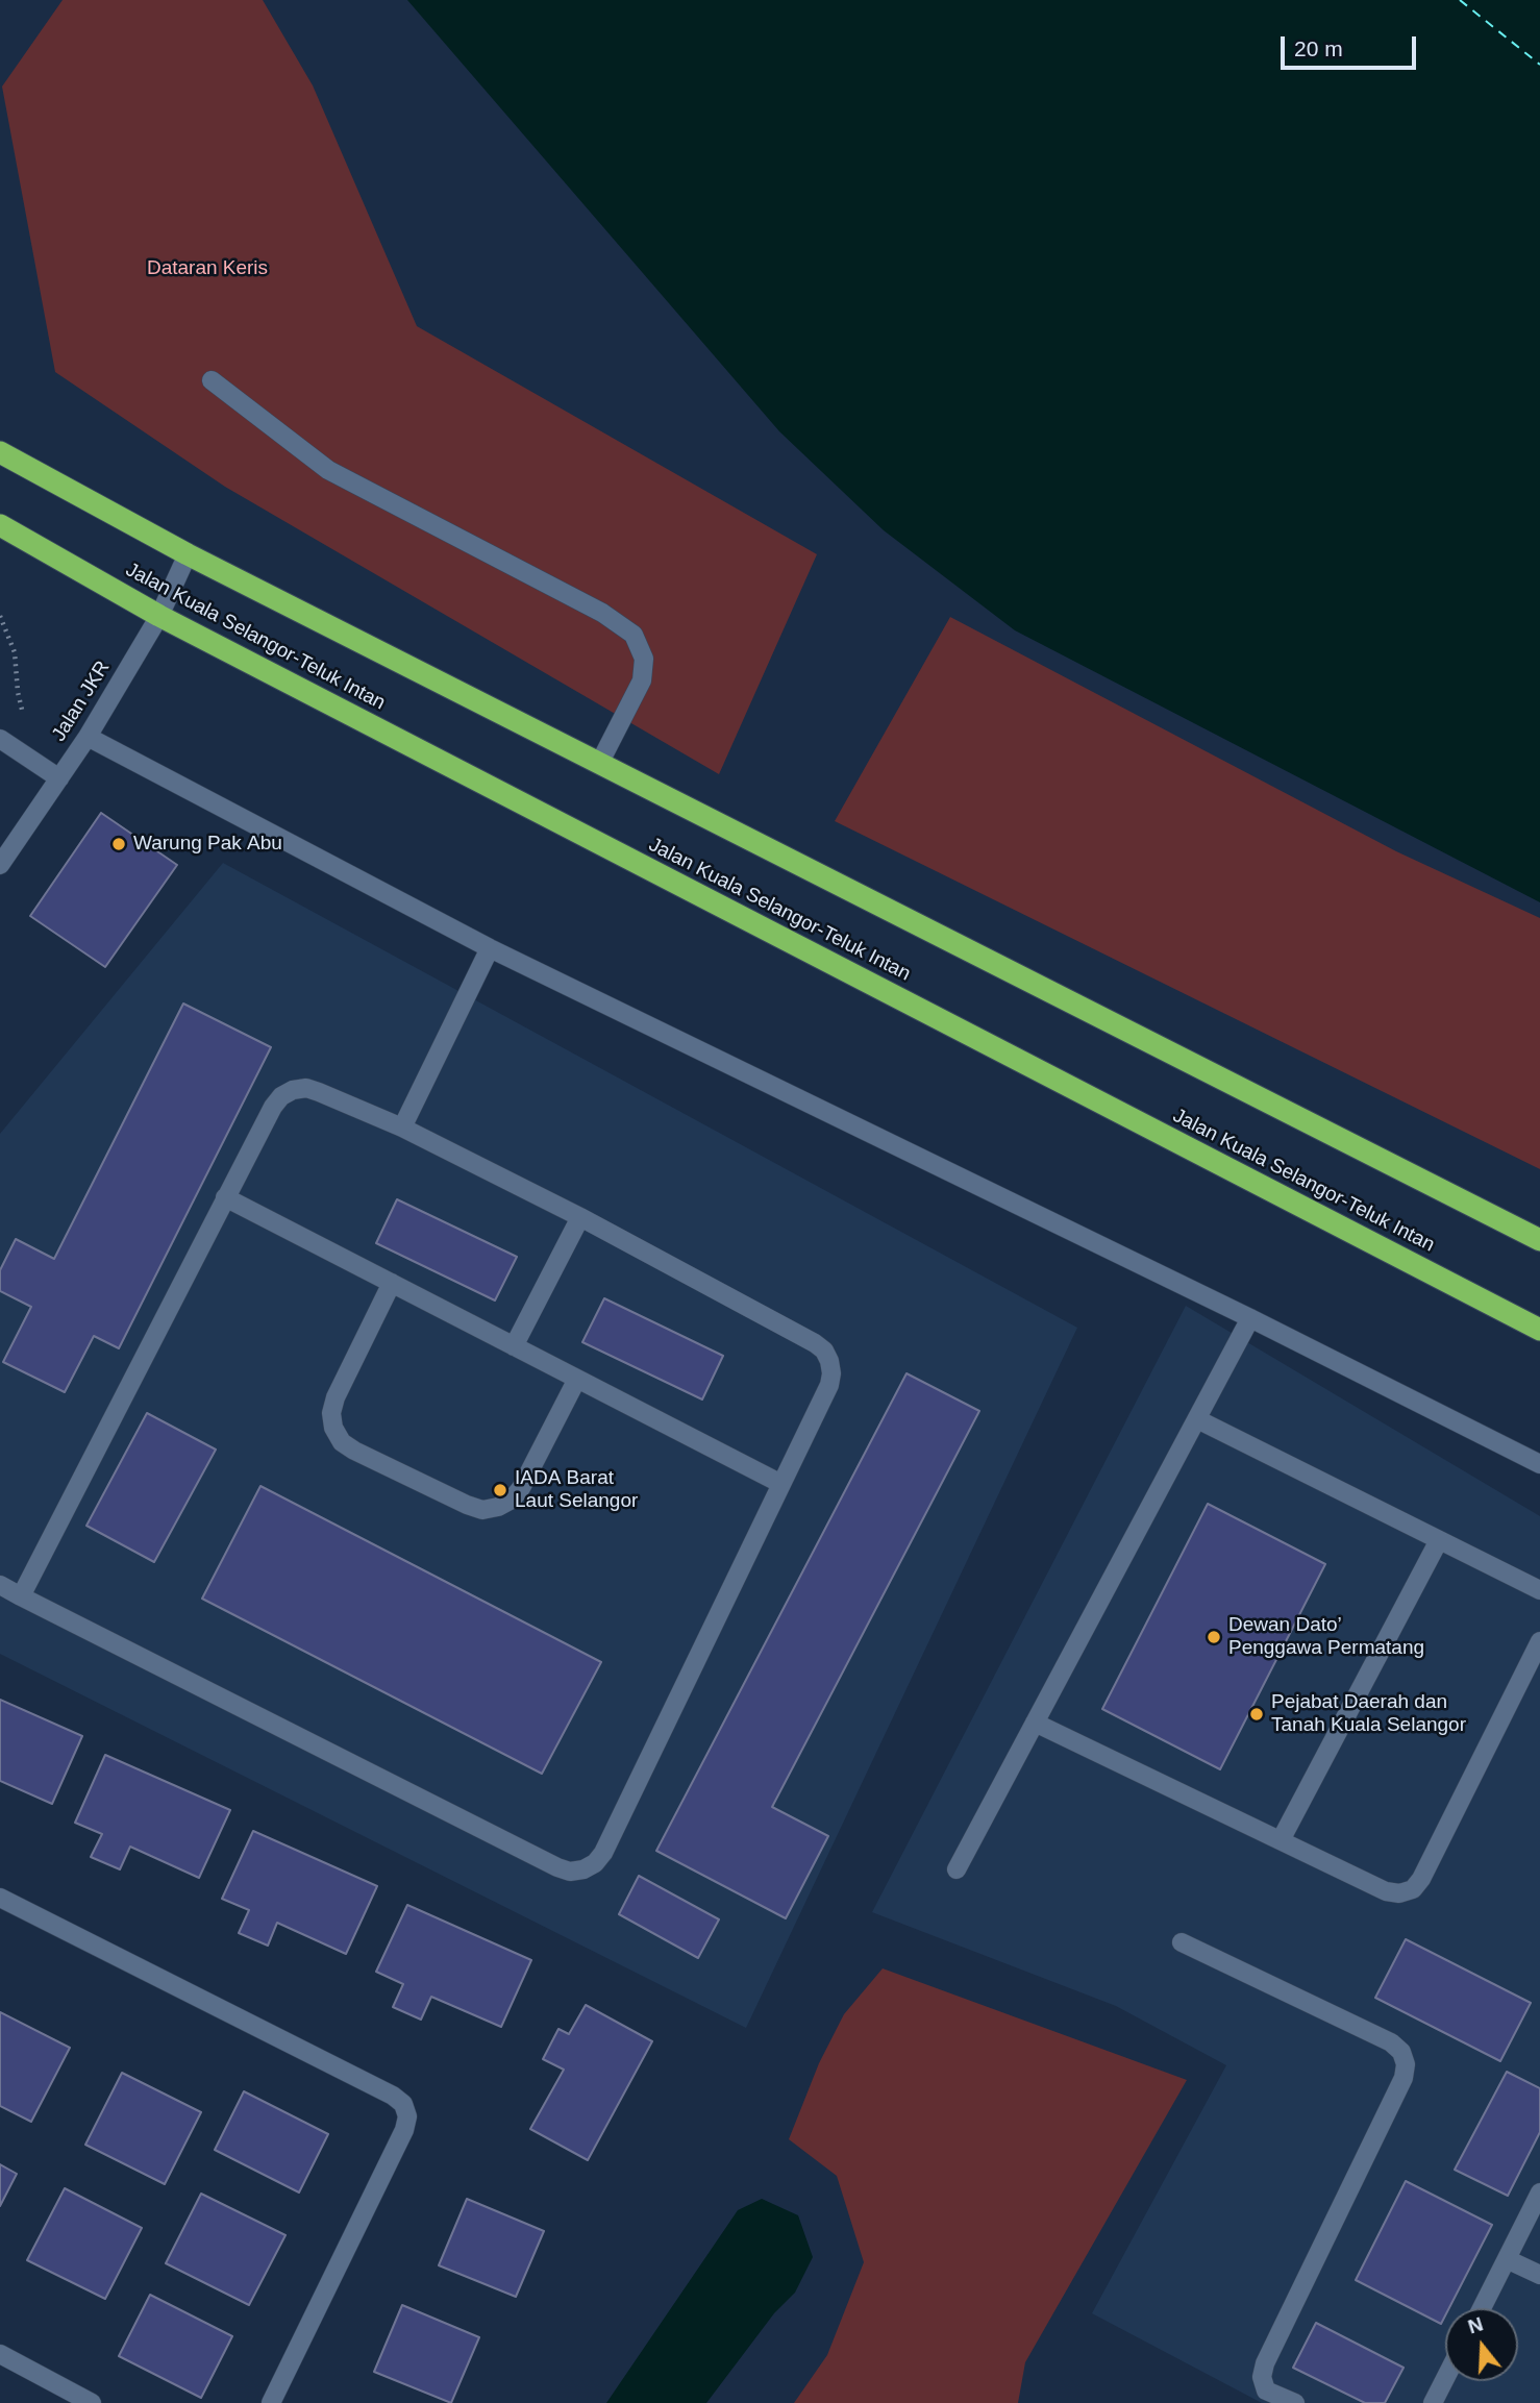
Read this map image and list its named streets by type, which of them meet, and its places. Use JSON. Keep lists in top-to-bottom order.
{
  "streets": {
    "highway": ["Jalan Kuala Selangor-Teluk Intan"],
    "street": ["Jalan JKR"]
  },
  "crossings": [
    ["Jalan Kuala Selangor-Teluk Intan", "Jalan JKR"]
  ],
  "parks": ["Dataran Keris"],
  "places": [
    "Warung Pak Abu",
    "IADA Barat Laut Selangor",
    "Dewan Dato’ Penggawa Permatang",
    "Pejabat Daerah dan Tanah Kuala Selangor"
  ],
  "scale_bar": "20 m",
  "north": "top"
}
